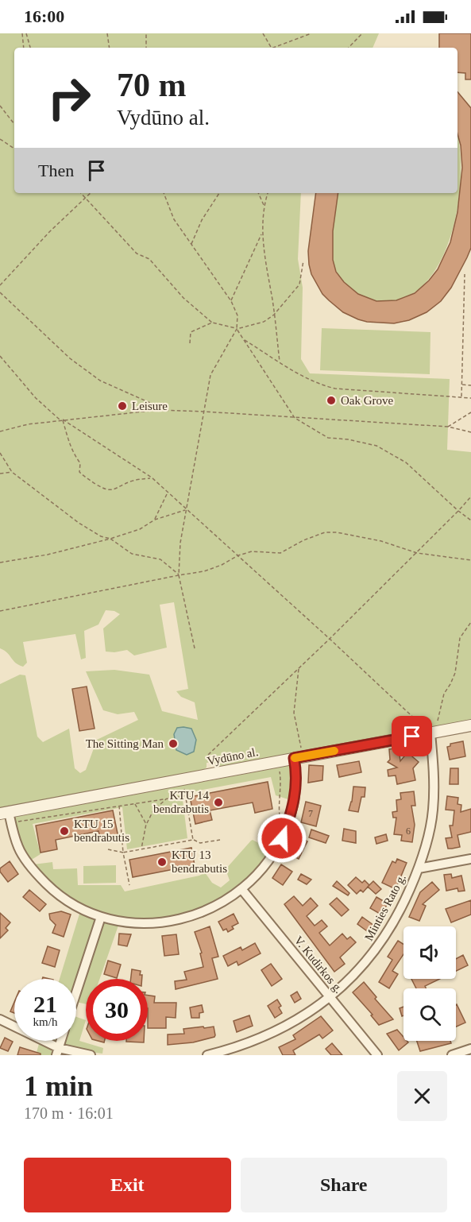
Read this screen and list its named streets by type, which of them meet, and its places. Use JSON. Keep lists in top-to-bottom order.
{
  "streets": {
    "street": ["Vydūno al.", "Minties Rato g.", "V. Kudirkos g."]
  },
  "crossings": [
    ["Vydūno al.", "Minties Rato g."],
    ["Minties Rato g.", "V. Kudirkos g."]
  ],
  "places": [
    "Oak Grove",
    "Leisure",
    "The Sitting Man",
    "KTU 14 bendrabutis",
    "KTU 15 bendrabutis",
    "KTU 13 bendrabutis"
  ],
  "house_numbers": ["7", "6"],
  "page": {
    "status": "16:00",
    "turn": ["70 m", "Vydūno al."],
    "then": "Then",
    "speed": "21 km/h",
    "limit": "30",
    "heading": ["1 min", "170 m · 16:01"],
    "buttons": ["Exit", "Share"]
  }
}
